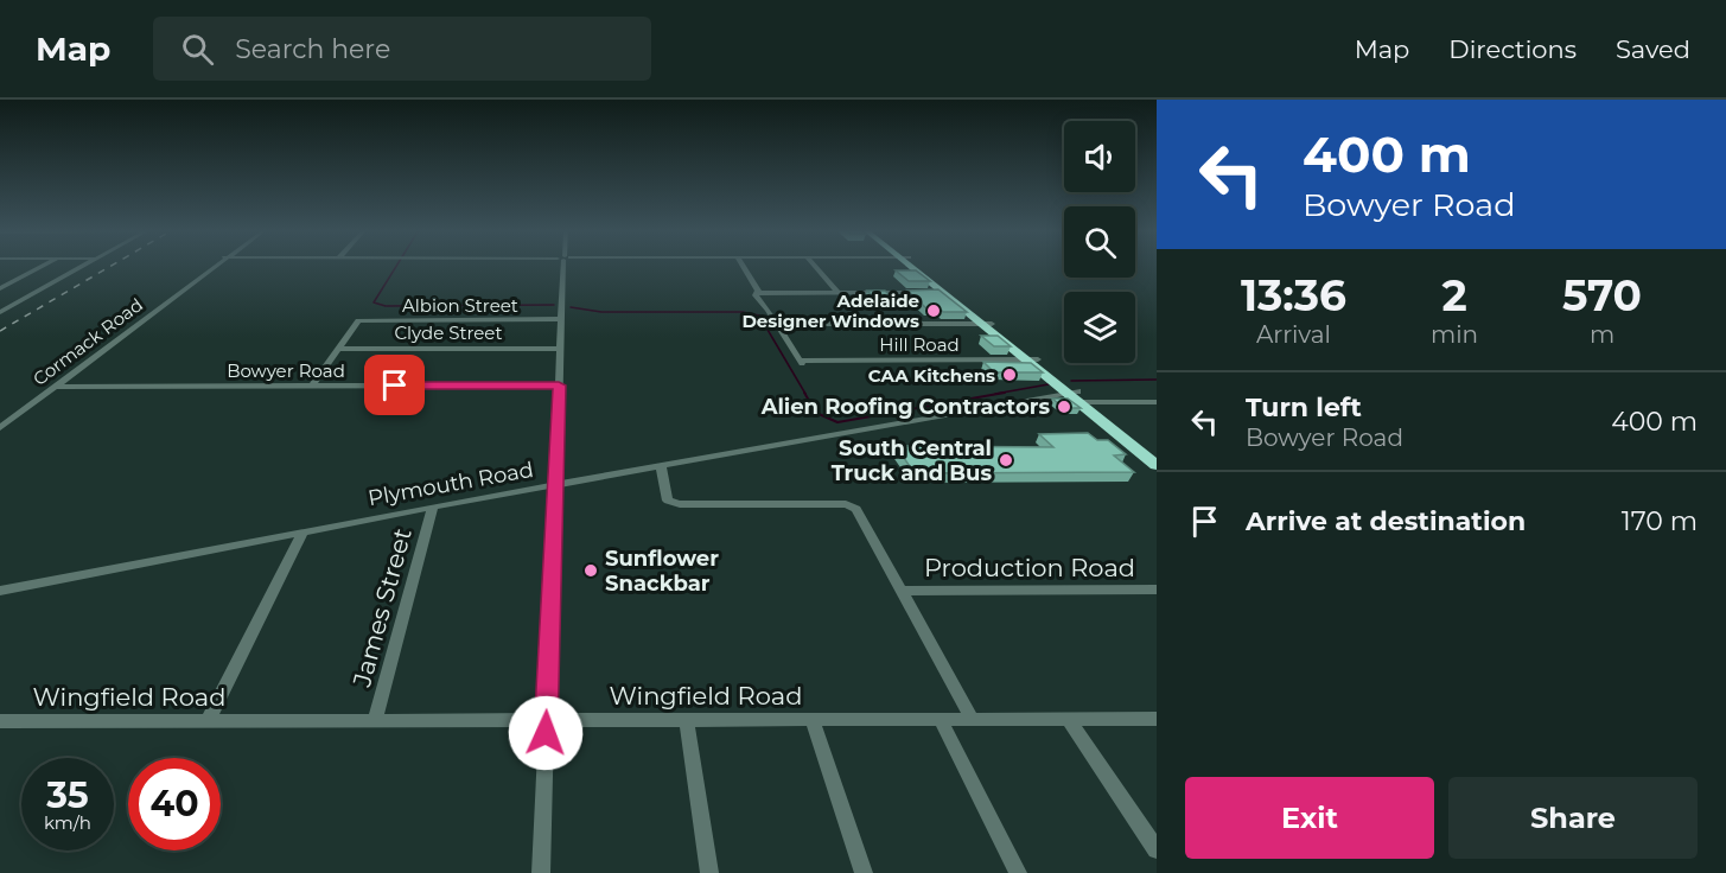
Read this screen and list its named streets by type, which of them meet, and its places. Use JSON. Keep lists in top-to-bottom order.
{
  "streets": {
    "street": [
      "Albion Street",
      "Clyde Street",
      "Cormack Road",
      "Hill Road",
      "Bowyer Road",
      "Plymouth Road",
      "Production Road",
      "James Street",
      "Wingfield Road"
    ]
  },
  "crossings": [
    ["Albion Street", "Clyde Street"],
    ["Cormack Road", "Bowyer Road"],
    ["Plymouth Road", "James Street"],
    ["James Street", "Wingfield Road"]
  ],
  "places": [
    "Adelaide Designer Windows",
    "CAA Kitchens",
    "Alien Roofing Contractors",
    "South Central Truck and Bus",
    "Sunflower Snackbar"
  ],
  "page": {
    "header": "Map",
    "search": "Search here",
    "nav": ["Map", "Directions", "Saved"],
    "turn": ["400 m", "Bowyer Road"],
    "eta": [
      "13:36",
      "Arrival",
      "2",
      "min",
      "570",
      "m"
    ],
    "list": [
      {
        "name": "Turn left",
        "note": "Bowyer Road",
        "value": "400 m"
      },
      {
        "name": "Arrive at destination",
        "value": "170 m"
      }
    ],
    "speed": "35 km/h",
    "limit": "40",
    "buttons": ["Exit", "Share"]
  }
}
